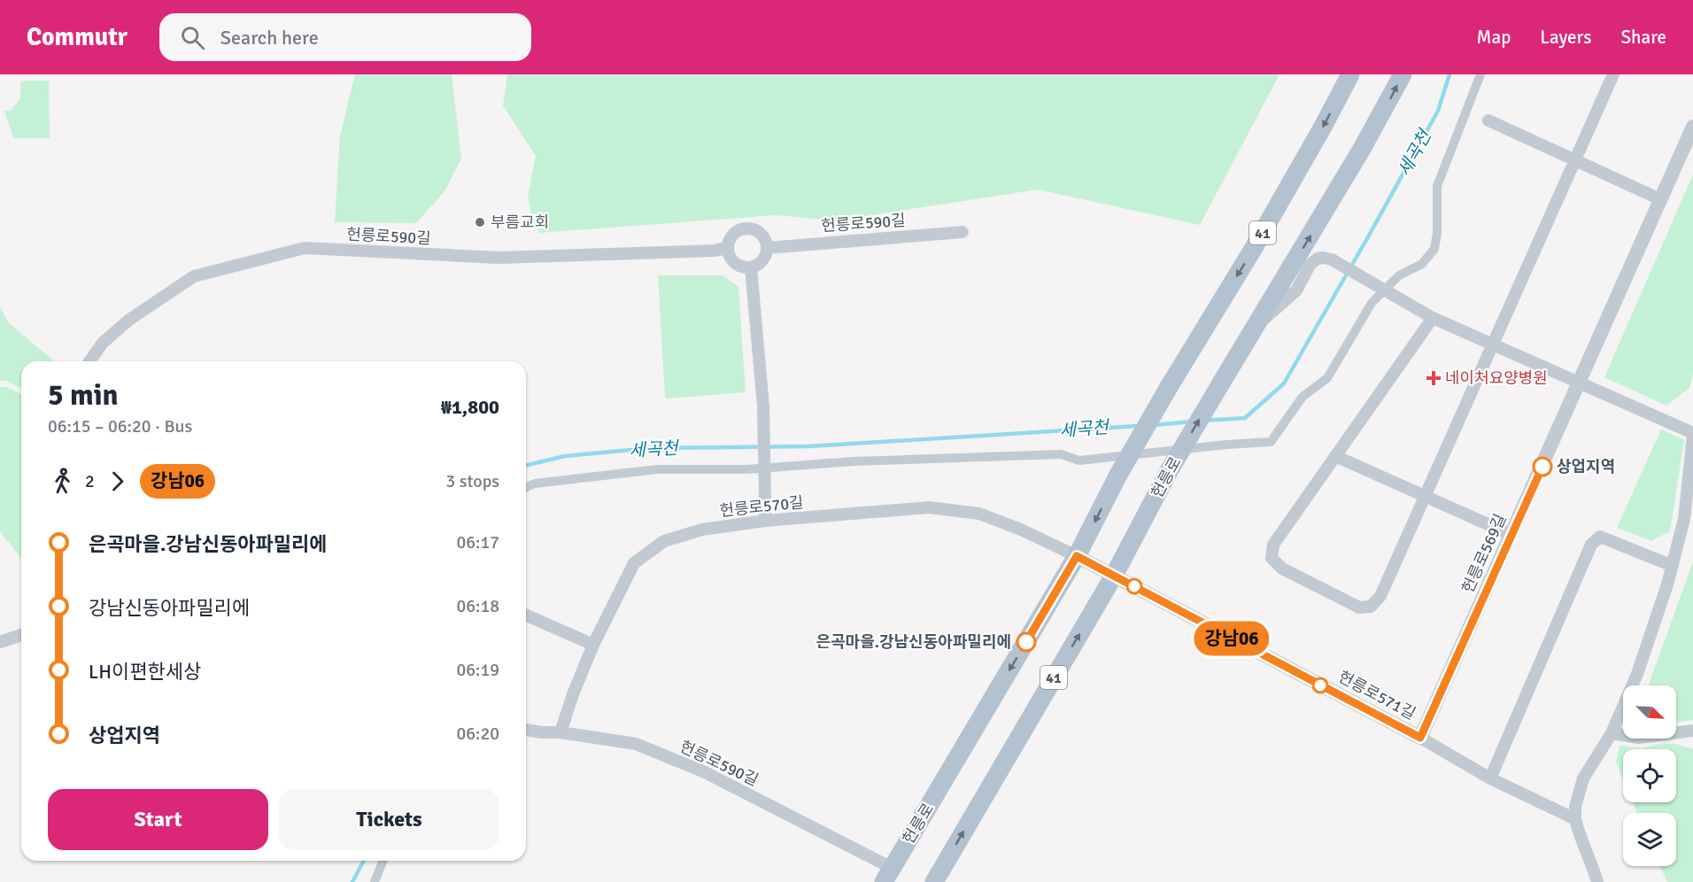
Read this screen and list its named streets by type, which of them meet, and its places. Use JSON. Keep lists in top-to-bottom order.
{
  "streets": {
    "main road": ["41", "헌릉로"],
    "street": [
      "헌릉로590길",
      "헌릉로570길",
      "헌릉로569길",
      "헌릉로571길"
    ]
  },
  "crossings": [
    ["헌릉로590길", "헌릉로"],
    ["헌릉로590길", "헌릉로570길"],
    ["헌릉로", "헌릉로570길"],
    ["헌릉로", "헌릉로571길"],
    ["헌릉로570길", "헌릉로571길"],
    ["헌릉로569길", "헌릉로571길"]
  ],
  "water": ["세곡천"],
  "places": {
    "other": ["부름교회", "상업지역", "은곡마을.강남신동아파밀리에"],
    "health": ["네이처요양병원"]
  },
  "lines": ["bus line 강남06"],
  "north": "bottom right",
  "page": {
    "header": "Commutr",
    "search": "Search here",
    "nav": ["Map", "Layers", "Share"],
    "on_map": "강남06",
    "heading": ["5 min", "06:15 – 06:20 · Bus", "₩1,800"],
    "legs": ["2", "강남06", "3 stops"],
    "list": [
      {
        "name": "은곡마을.강남신동아파밀리에",
        "value": "06:17"
      },
      {
        "name": "강남신동아파밀리에",
        "value": "06:18"
      },
      {
        "name": "LH이편한세상",
        "value": "06:19"
      },
      {
        "name": "상업지역",
        "value": "06:20"
      }
    ],
    "buttons": ["Start", "Tickets"]
  }
}
